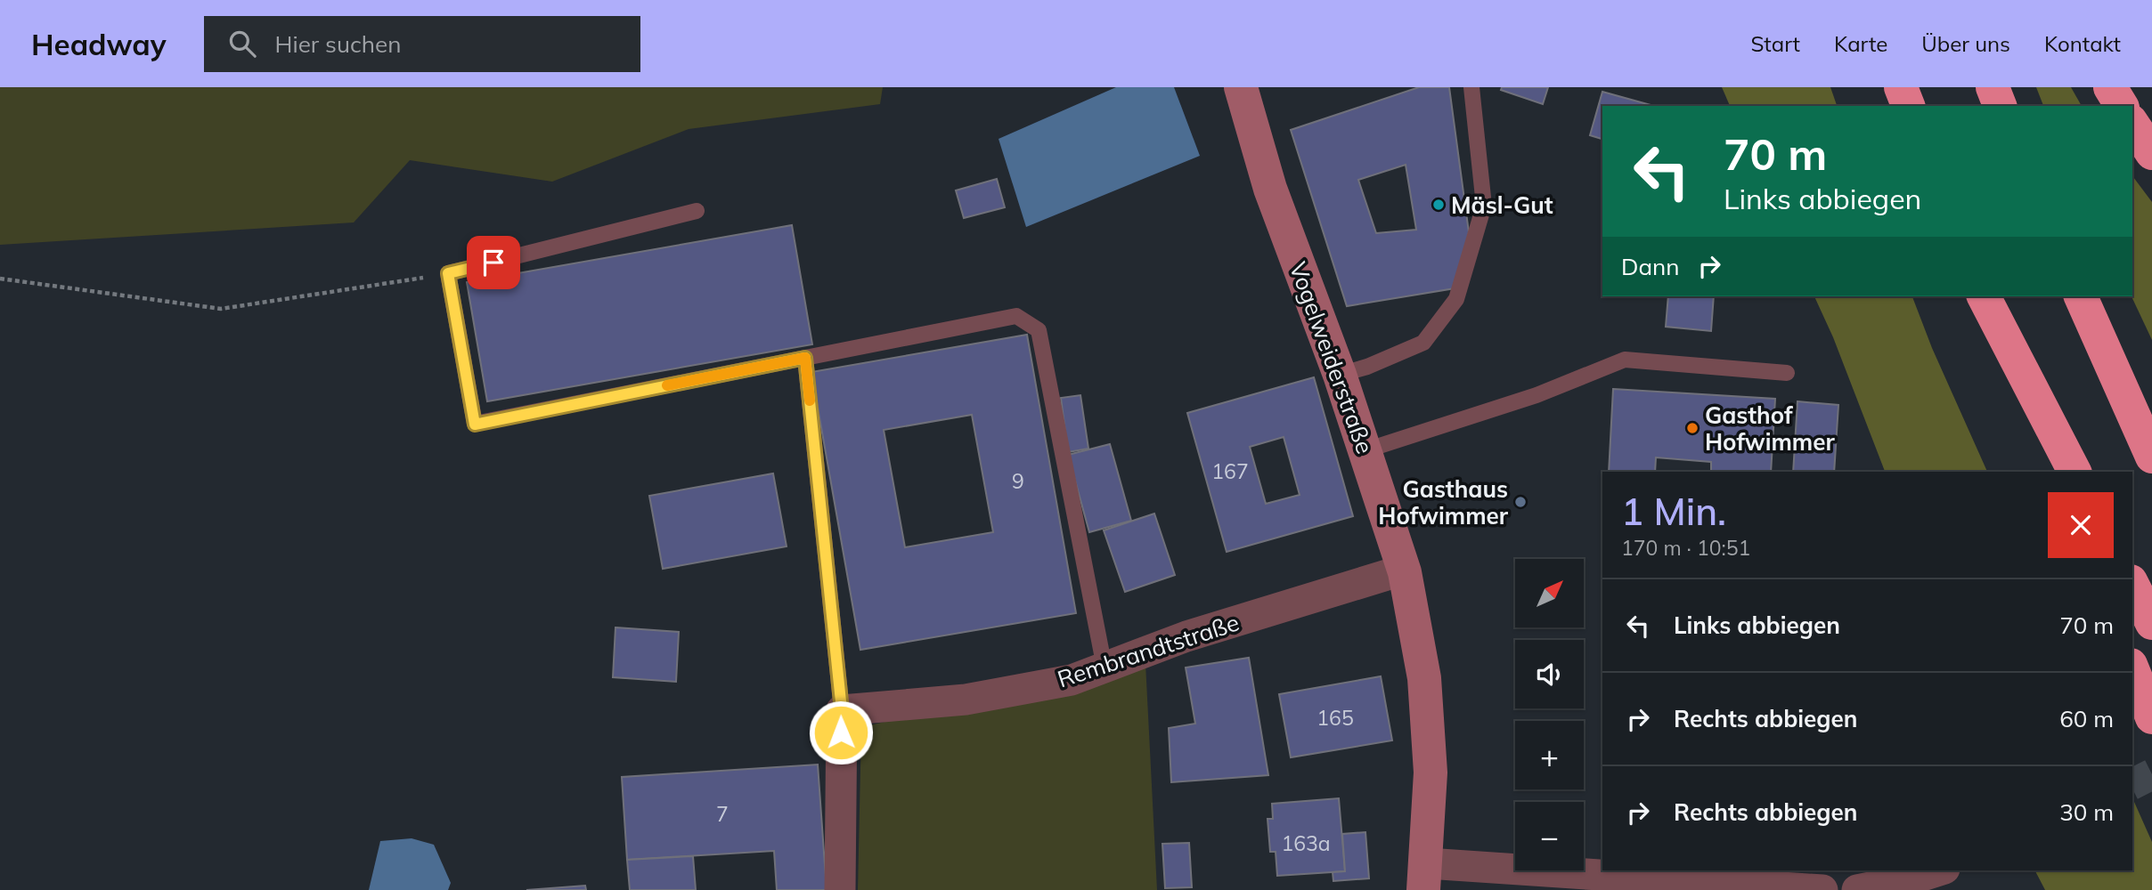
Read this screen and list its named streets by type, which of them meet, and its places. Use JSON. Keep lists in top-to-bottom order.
{
  "streets": {
    "main road": ["Vogelweiderstraße"],
    "street": ["Rembrandtstraße"]
  },
  "crossings": [
    ["Vogelweiderstraße", "Rembrandtstraße"]
  ],
  "places": ["Mäsl-Gut", "Gasthof Hofwimmer", "Gasthaus Hofwimmer"],
  "house_numbers": [
    "167",
    "9",
    "165",
    "7",
    "163a"
  ],
  "north": "top right",
  "page": {
    "header": "Headway",
    "search": "Hier suchen",
    "nav": [
      "Start",
      "Karte",
      "Über uns",
      "Kontakt"
    ],
    "turn": ["70 m", "Links abbiegen"],
    "then": "Dann",
    "heading": ["1 Min.", "170 m · 10:51"],
    "map_buttons": ["+", "−"],
    "list": [
      {
        "name": "Links abbiegen",
        "value": "70 m"
      },
      {
        "name": "Rechts abbiegen",
        "value": "60 m"
      },
      {
        "name": "Rechts abbiegen",
        "value": "30 m"
      }
    ]
  }
}
